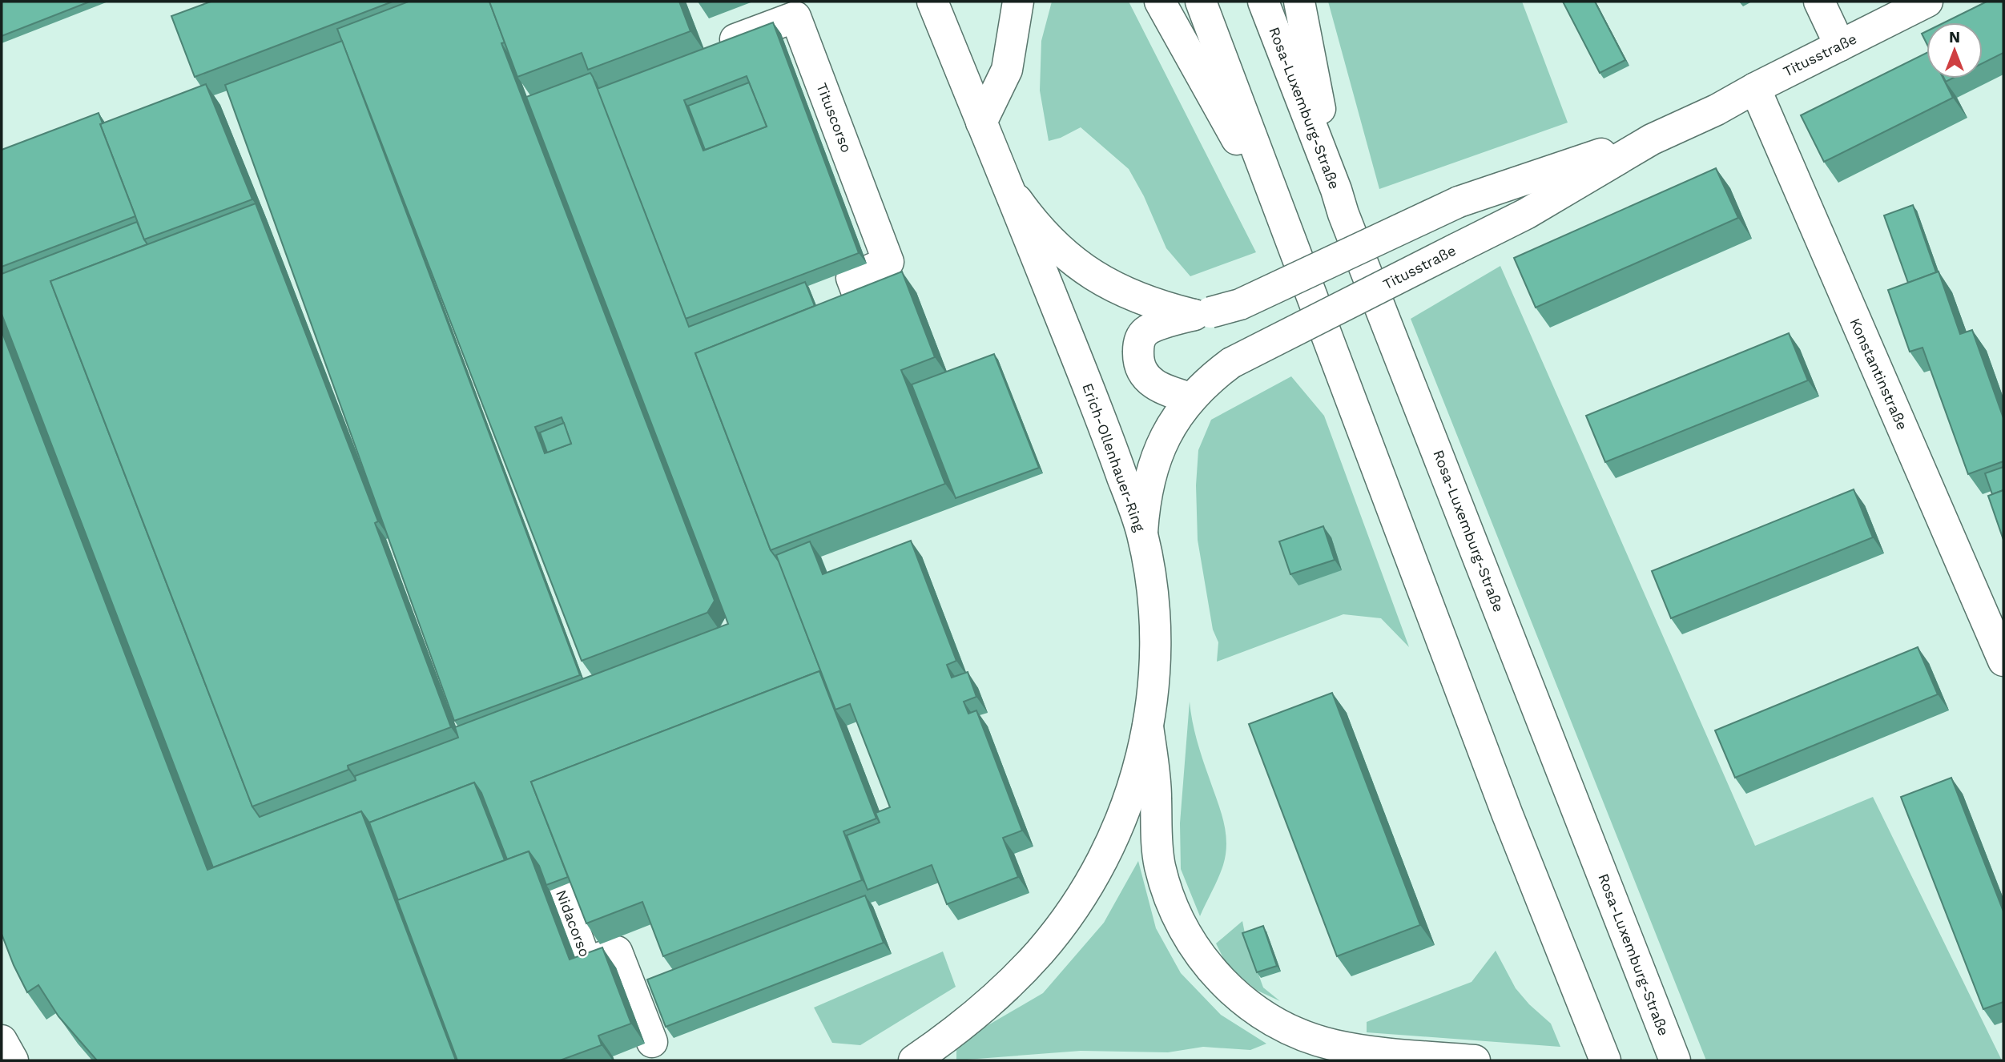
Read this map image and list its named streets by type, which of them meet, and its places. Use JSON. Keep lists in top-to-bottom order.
{
  "streets": {
    "main road": [
      "Titusstraße",
      "Rosa-Luxemburg-Straße",
      "Tituscorso",
      "Konstantinstraße",
      "Erich-Ollenhauer-Ring",
      "Nidacorso"
    ]
  },
  "crossings": [
    ["Titusstraße", "Konstantinstraße"],
    ["Titusstraße", "Erich-Ollenhauer-Ring"]
  ],
  "north": "top"
}
